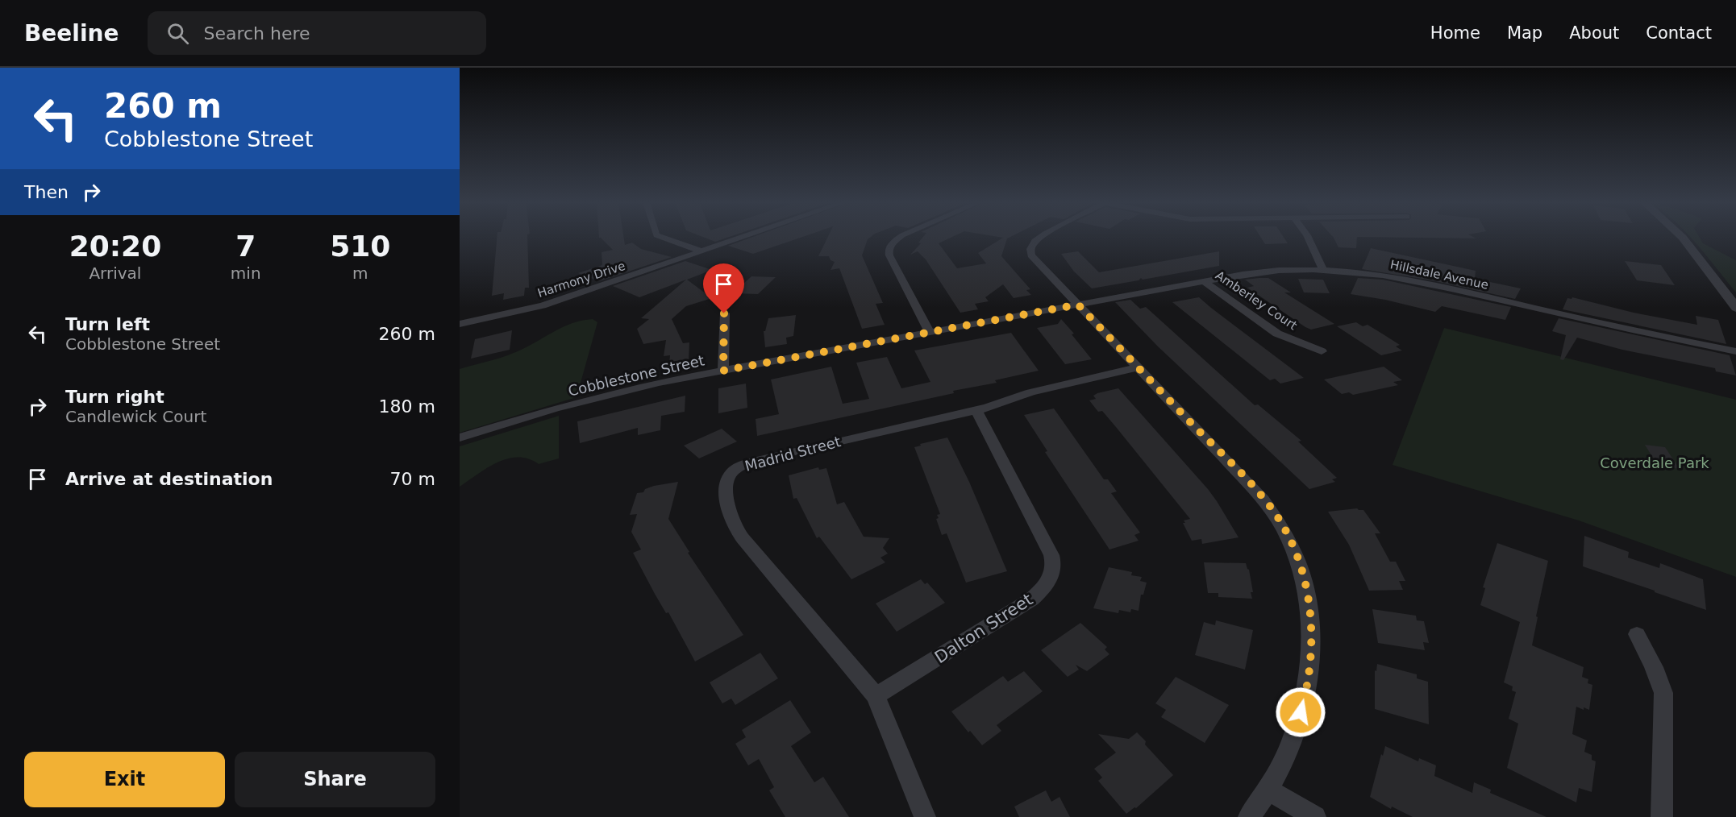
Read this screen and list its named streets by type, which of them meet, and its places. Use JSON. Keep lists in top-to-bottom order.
{
  "streets": {
    "street": [
      "Hillsdale Avenue",
      "Harmony Drive",
      "Amberley Court",
      "Cobblestone Street",
      "Madrid Street",
      "Dalton Street"
    ]
  },
  "crossings": [
    ["Hillsdale Avenue", "Amberley Court"],
    ["Hillsdale Avenue", "Cobblestone Street"],
    ["Madrid Street", "Dalton Street"]
  ],
  "parks": ["Coverdale Park"],
  "page": {
    "header": "Beeline",
    "search": "Search here",
    "nav": [
      "Home",
      "Map",
      "About",
      "Contact"
    ],
    "turn": ["260 m", "Cobblestone Street"],
    "then": "Then",
    "eta": [
      "20:20",
      "Arrival",
      "7",
      "min",
      "510",
      "m"
    ],
    "list": [
      {
        "name": "Turn left",
        "note": "Cobblestone Street",
        "value": "260 m"
      },
      {
        "name": "Turn right",
        "note": "Candlewick Court",
        "value": "180 m"
      },
      {
        "name": "Arrive at destination",
        "value": "70 m"
      }
    ],
    "buttons": ["Exit", "Share"]
  }
}
